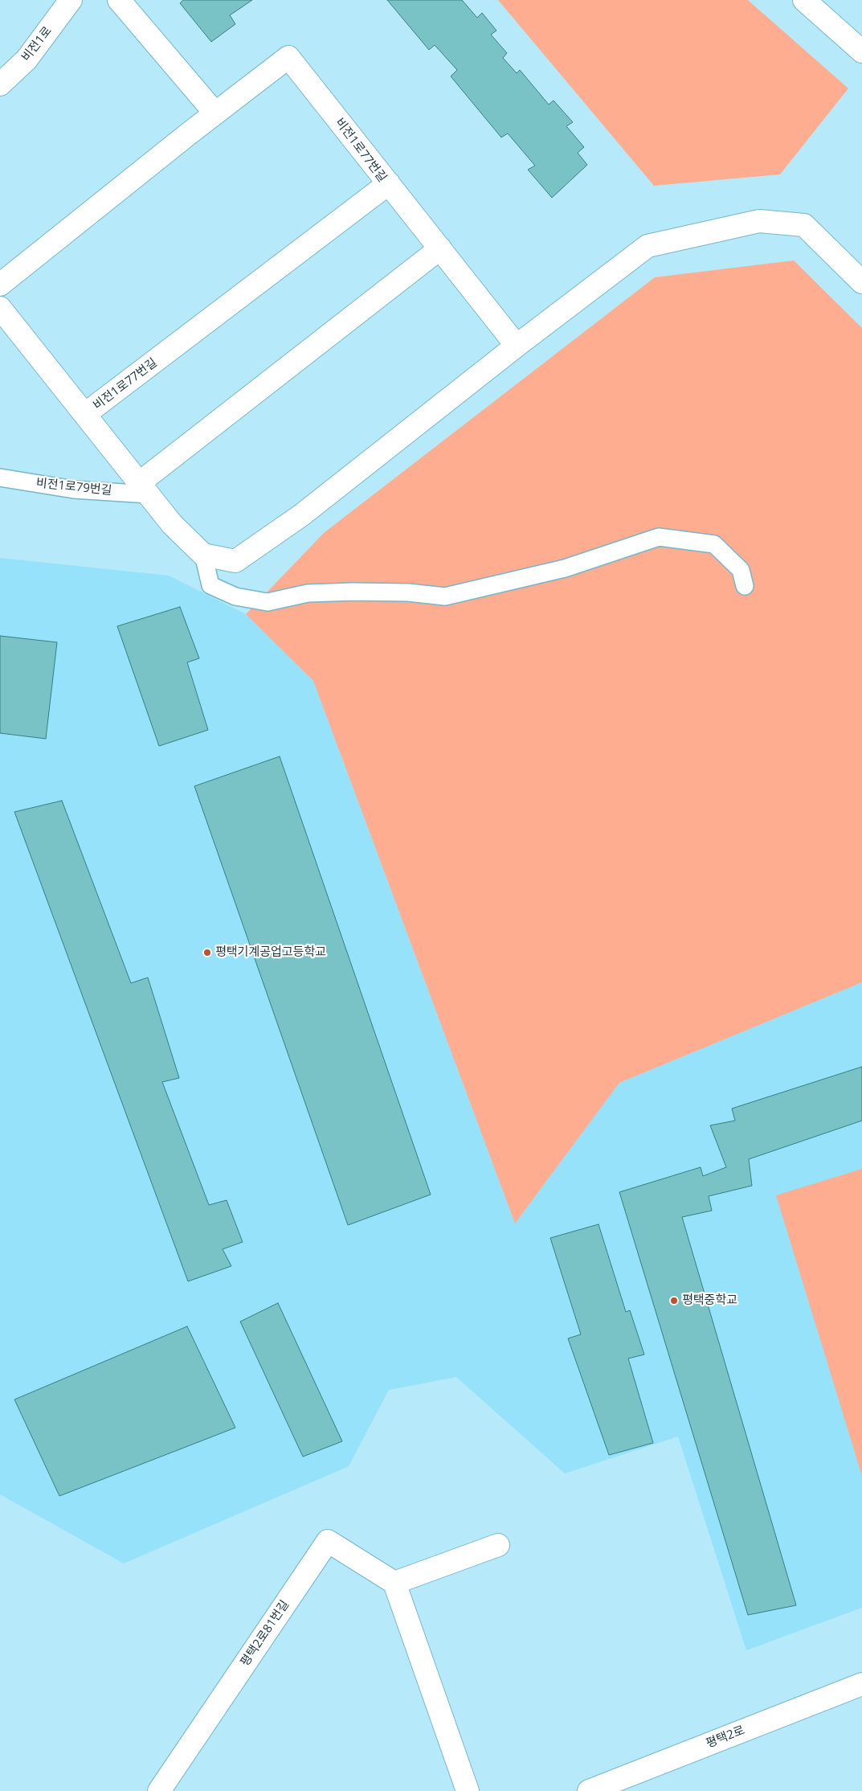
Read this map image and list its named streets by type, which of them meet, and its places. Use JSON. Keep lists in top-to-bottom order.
{
  "streets": {
    "street": [
      "비전1로",
      "비전1로77번길",
      "평택2로81번길",
      "평택2로"
    ],
    "lane": ["비전1로79번길"]
  },
  "crossings": [
    ["비전1로77번길", "비전1로79번길"]
  ],
  "places": ["평택기계공업고등학교", "평택중학교"]
}
